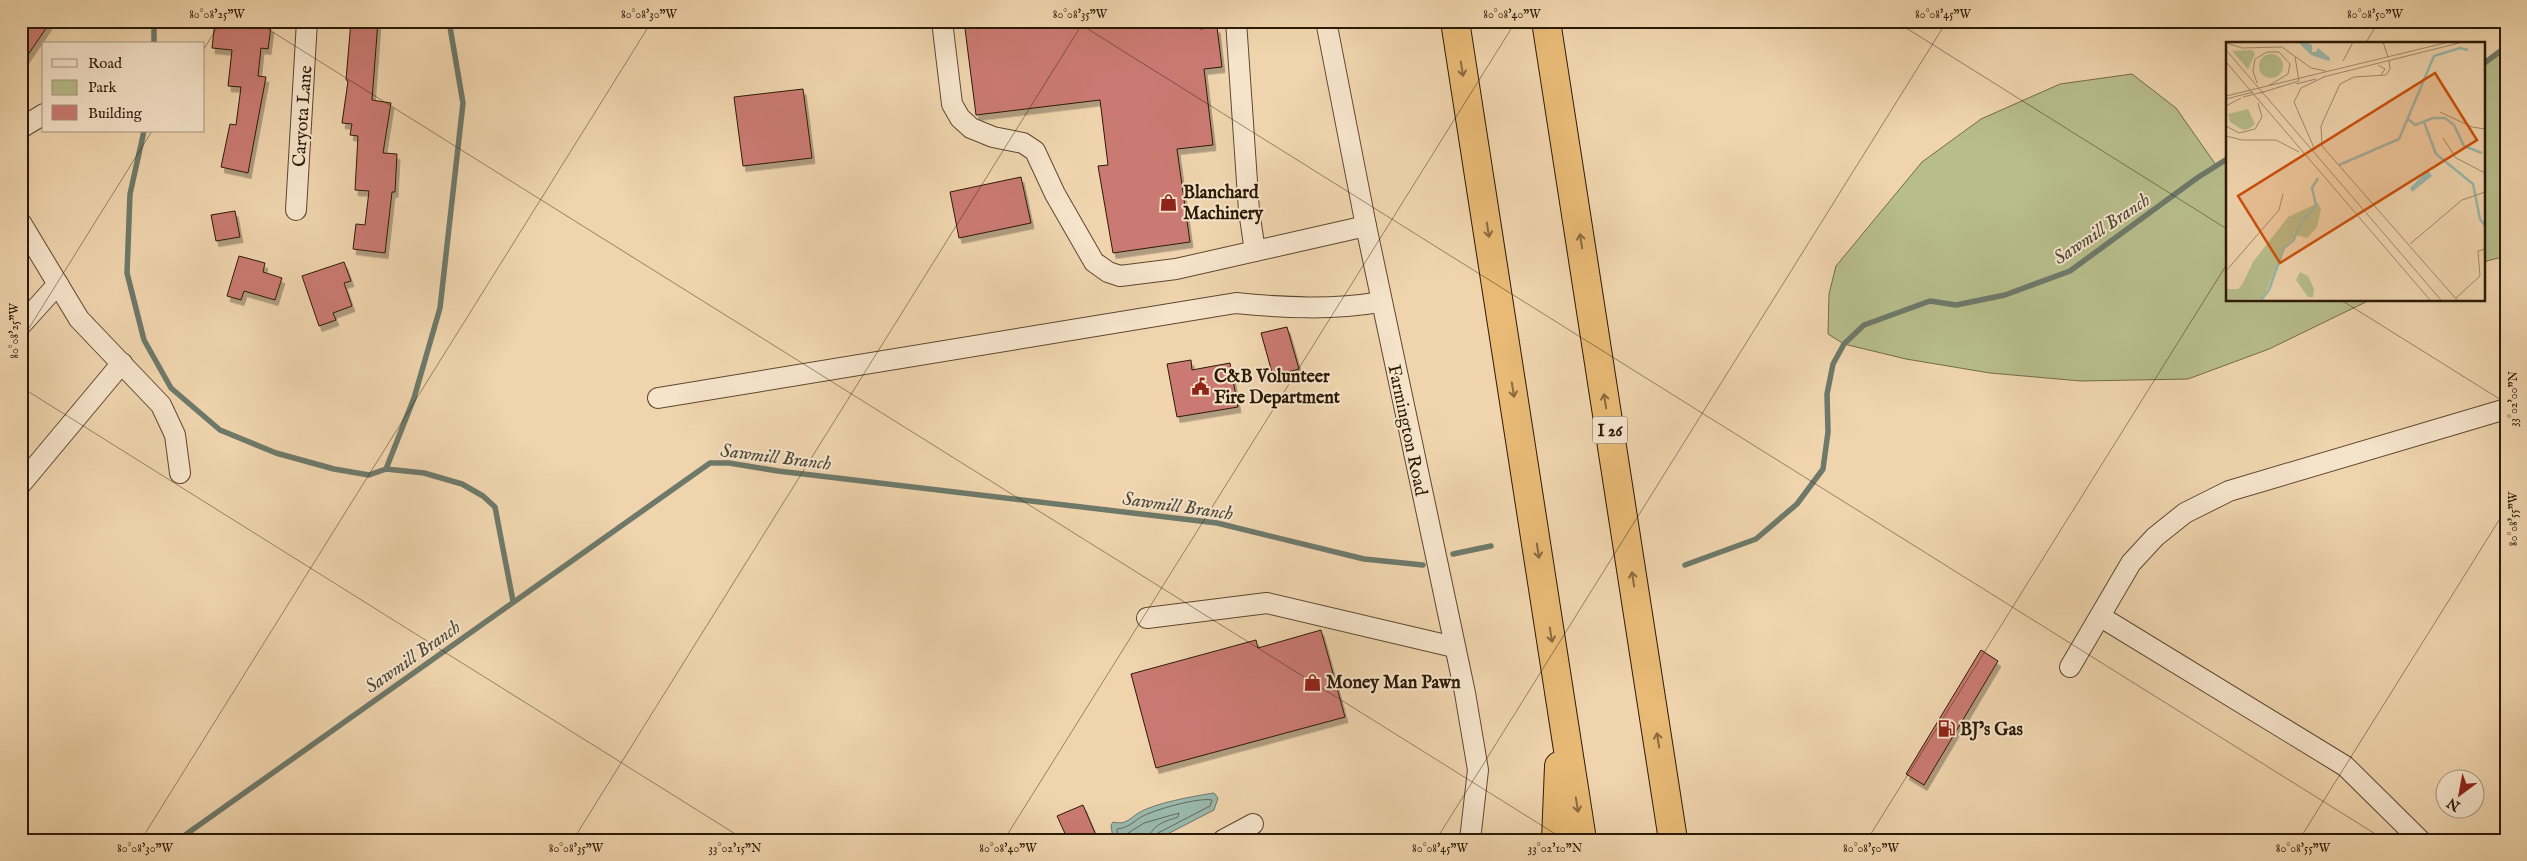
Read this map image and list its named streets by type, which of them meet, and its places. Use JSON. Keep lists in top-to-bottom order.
{
  "streets": {
    "highway": ["I 26"],
    "street": ["Caryota Lane", "Farmington Road"]
  },
  "water": ["Sawmill Branch"],
  "places": {
    "shop": ["Blanchard Machinery", "Money Man Pawn"],
    "public building": ["C&B Volunteer Fire Department"],
    "fuel station": ["BJ’s Gas"]
  },
  "legend": ["Road", "Park", "Building"],
  "north": "bottom left",
  "coordinates": [
    "80°08'25\"W",
    "80°08'30\"W",
    "80°08'35\"W",
    "80°08'40\"W",
    "80°08'45\"W",
    "80°08'50\"W",
    "33°02'00\"N",
    "80°08'55\"W",
    "33°02'15\"N",
    "33°02'10\"N"
  ]
}
